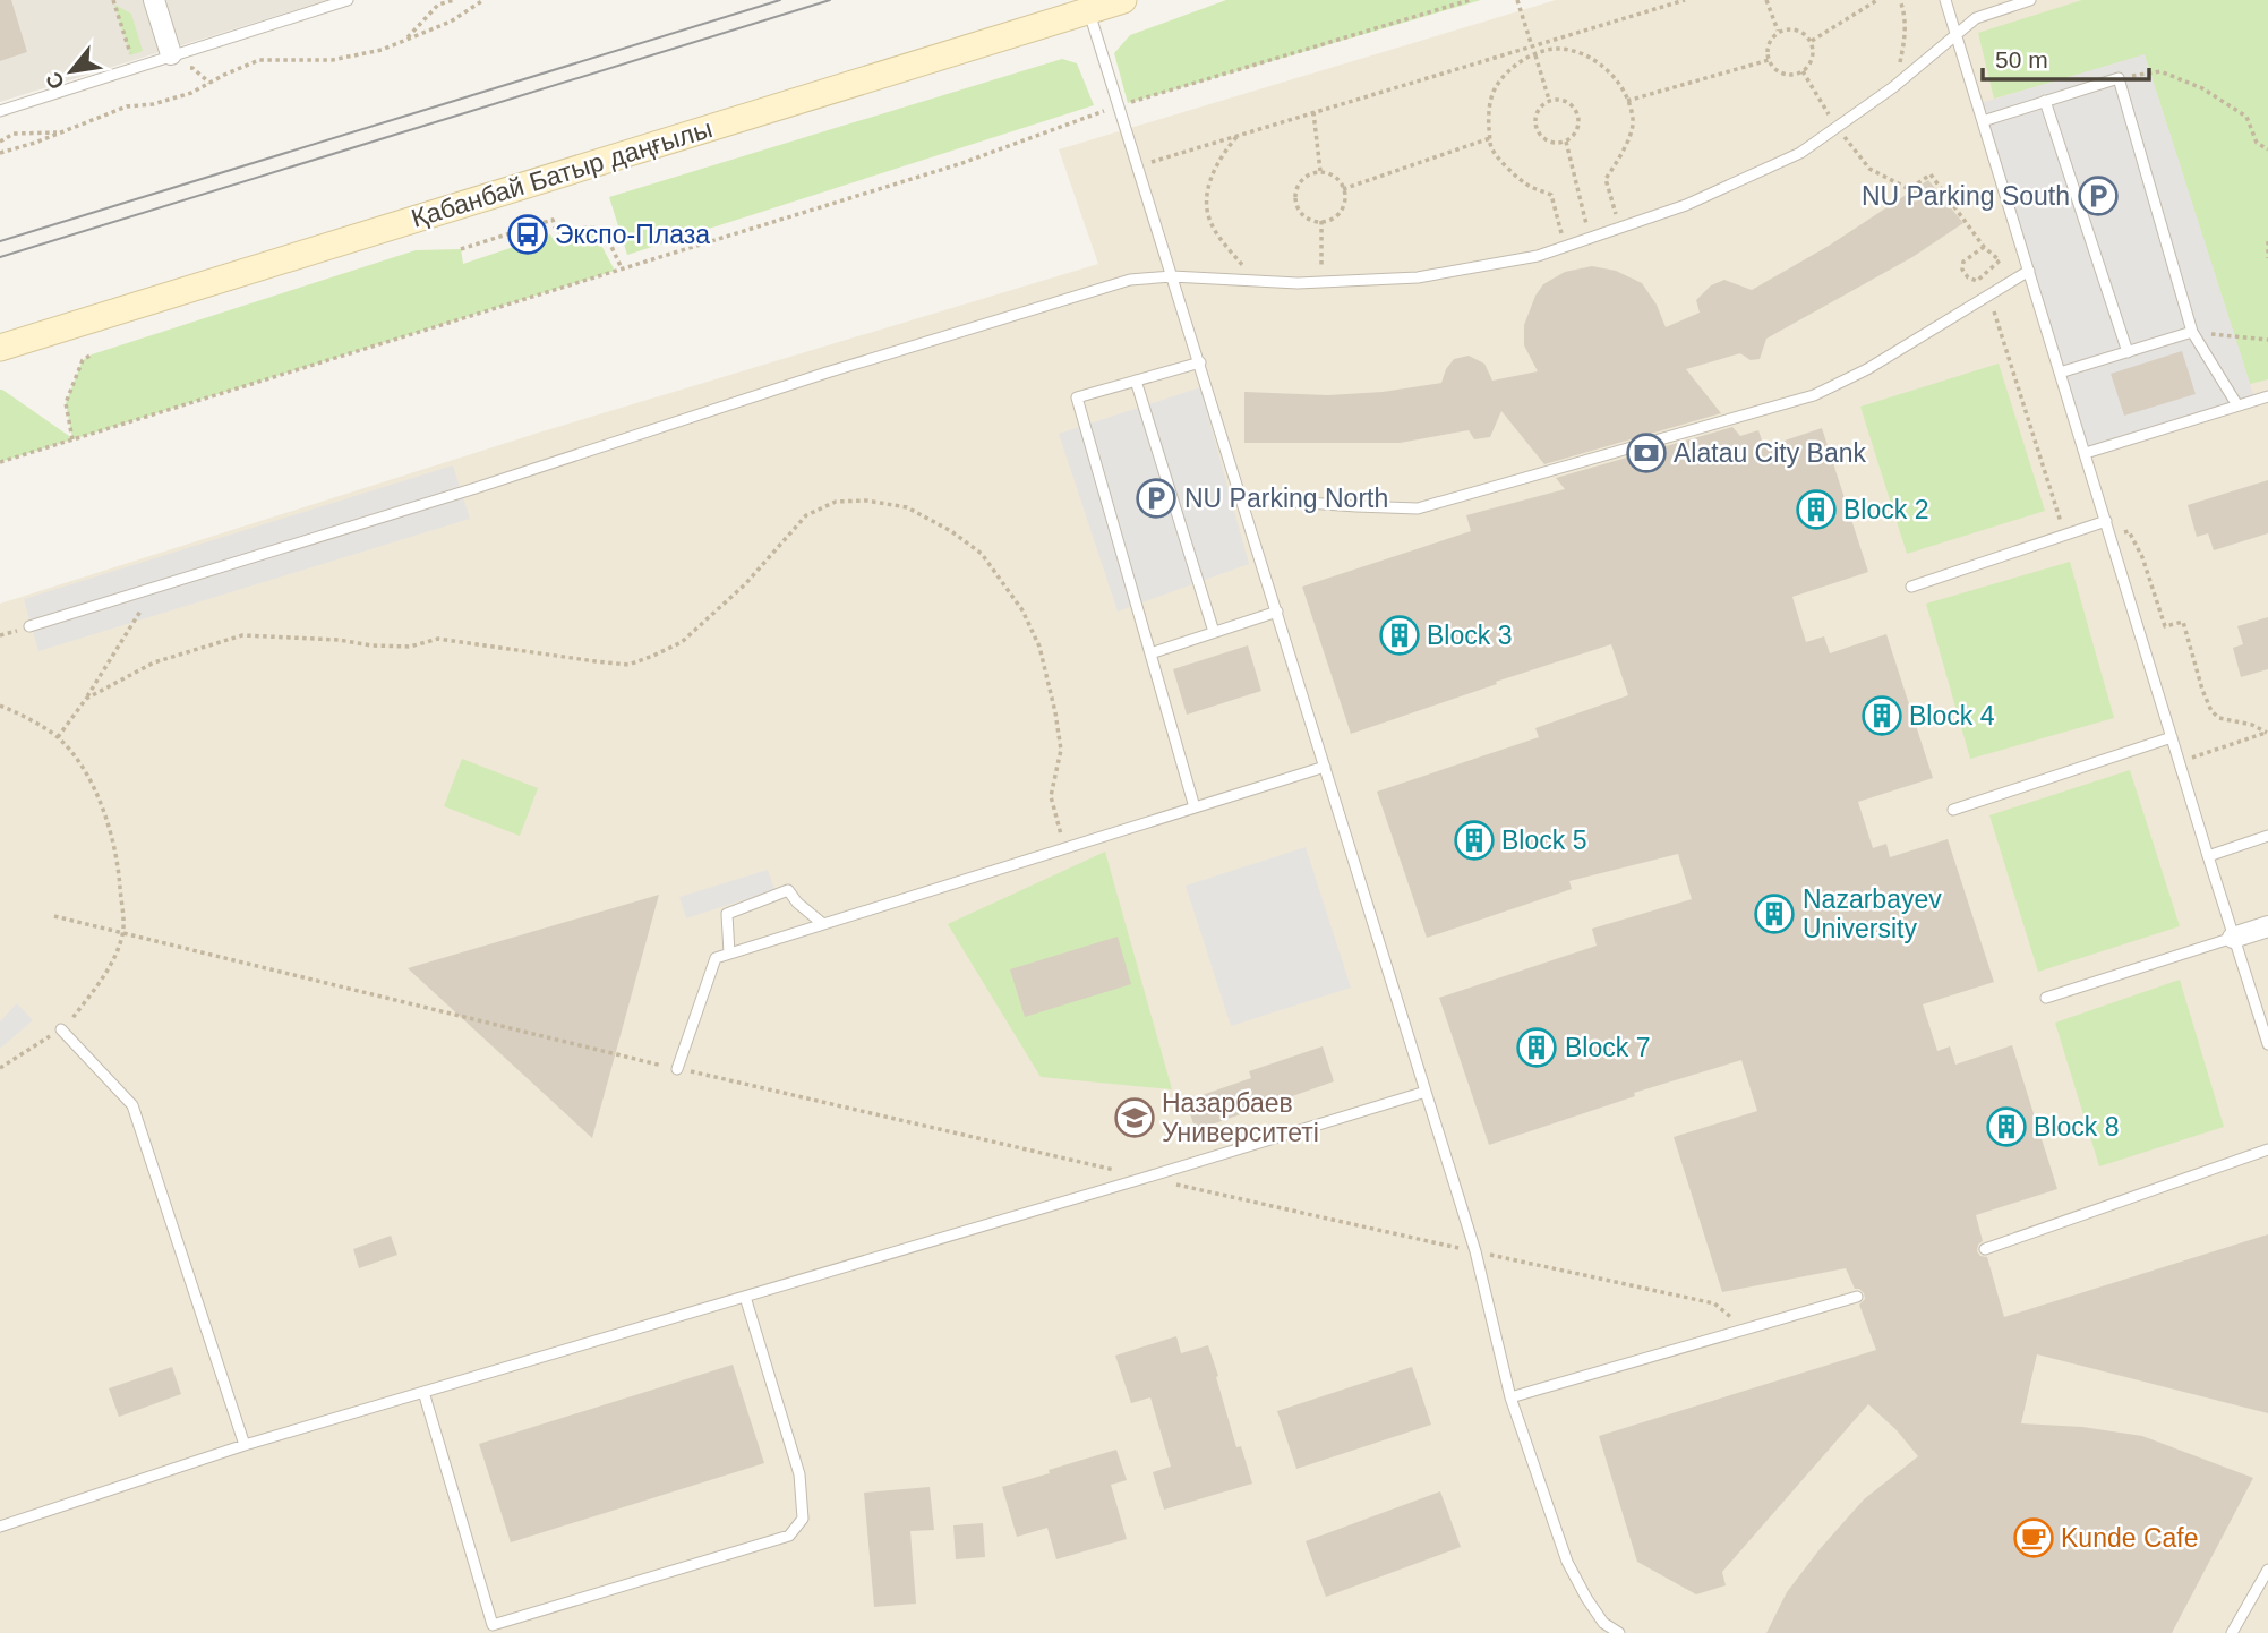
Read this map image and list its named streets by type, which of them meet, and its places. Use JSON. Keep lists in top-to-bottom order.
{
  "streets": {
    "main road": ["Қабанбай Батыр даңғылы"]
  },
  "places": {
    "parking": ["NU Parking South", "NU Parking North"],
    "bus stop": ["Экспо-Плаза"],
    "bank": ["Alatau City Bank"],
    "building": [
      "Block 2",
      "Block 3",
      "Block 4",
      "Block 5",
      "Nazarbayev University",
      "Block 7",
      "Block 8"
    ],
    "school or university": ["Назарбаев Университеті"],
    "cafe": ["Kunde Cafe"]
  },
  "scale_bar": "50 m",
  "north": "bottom left"
}
